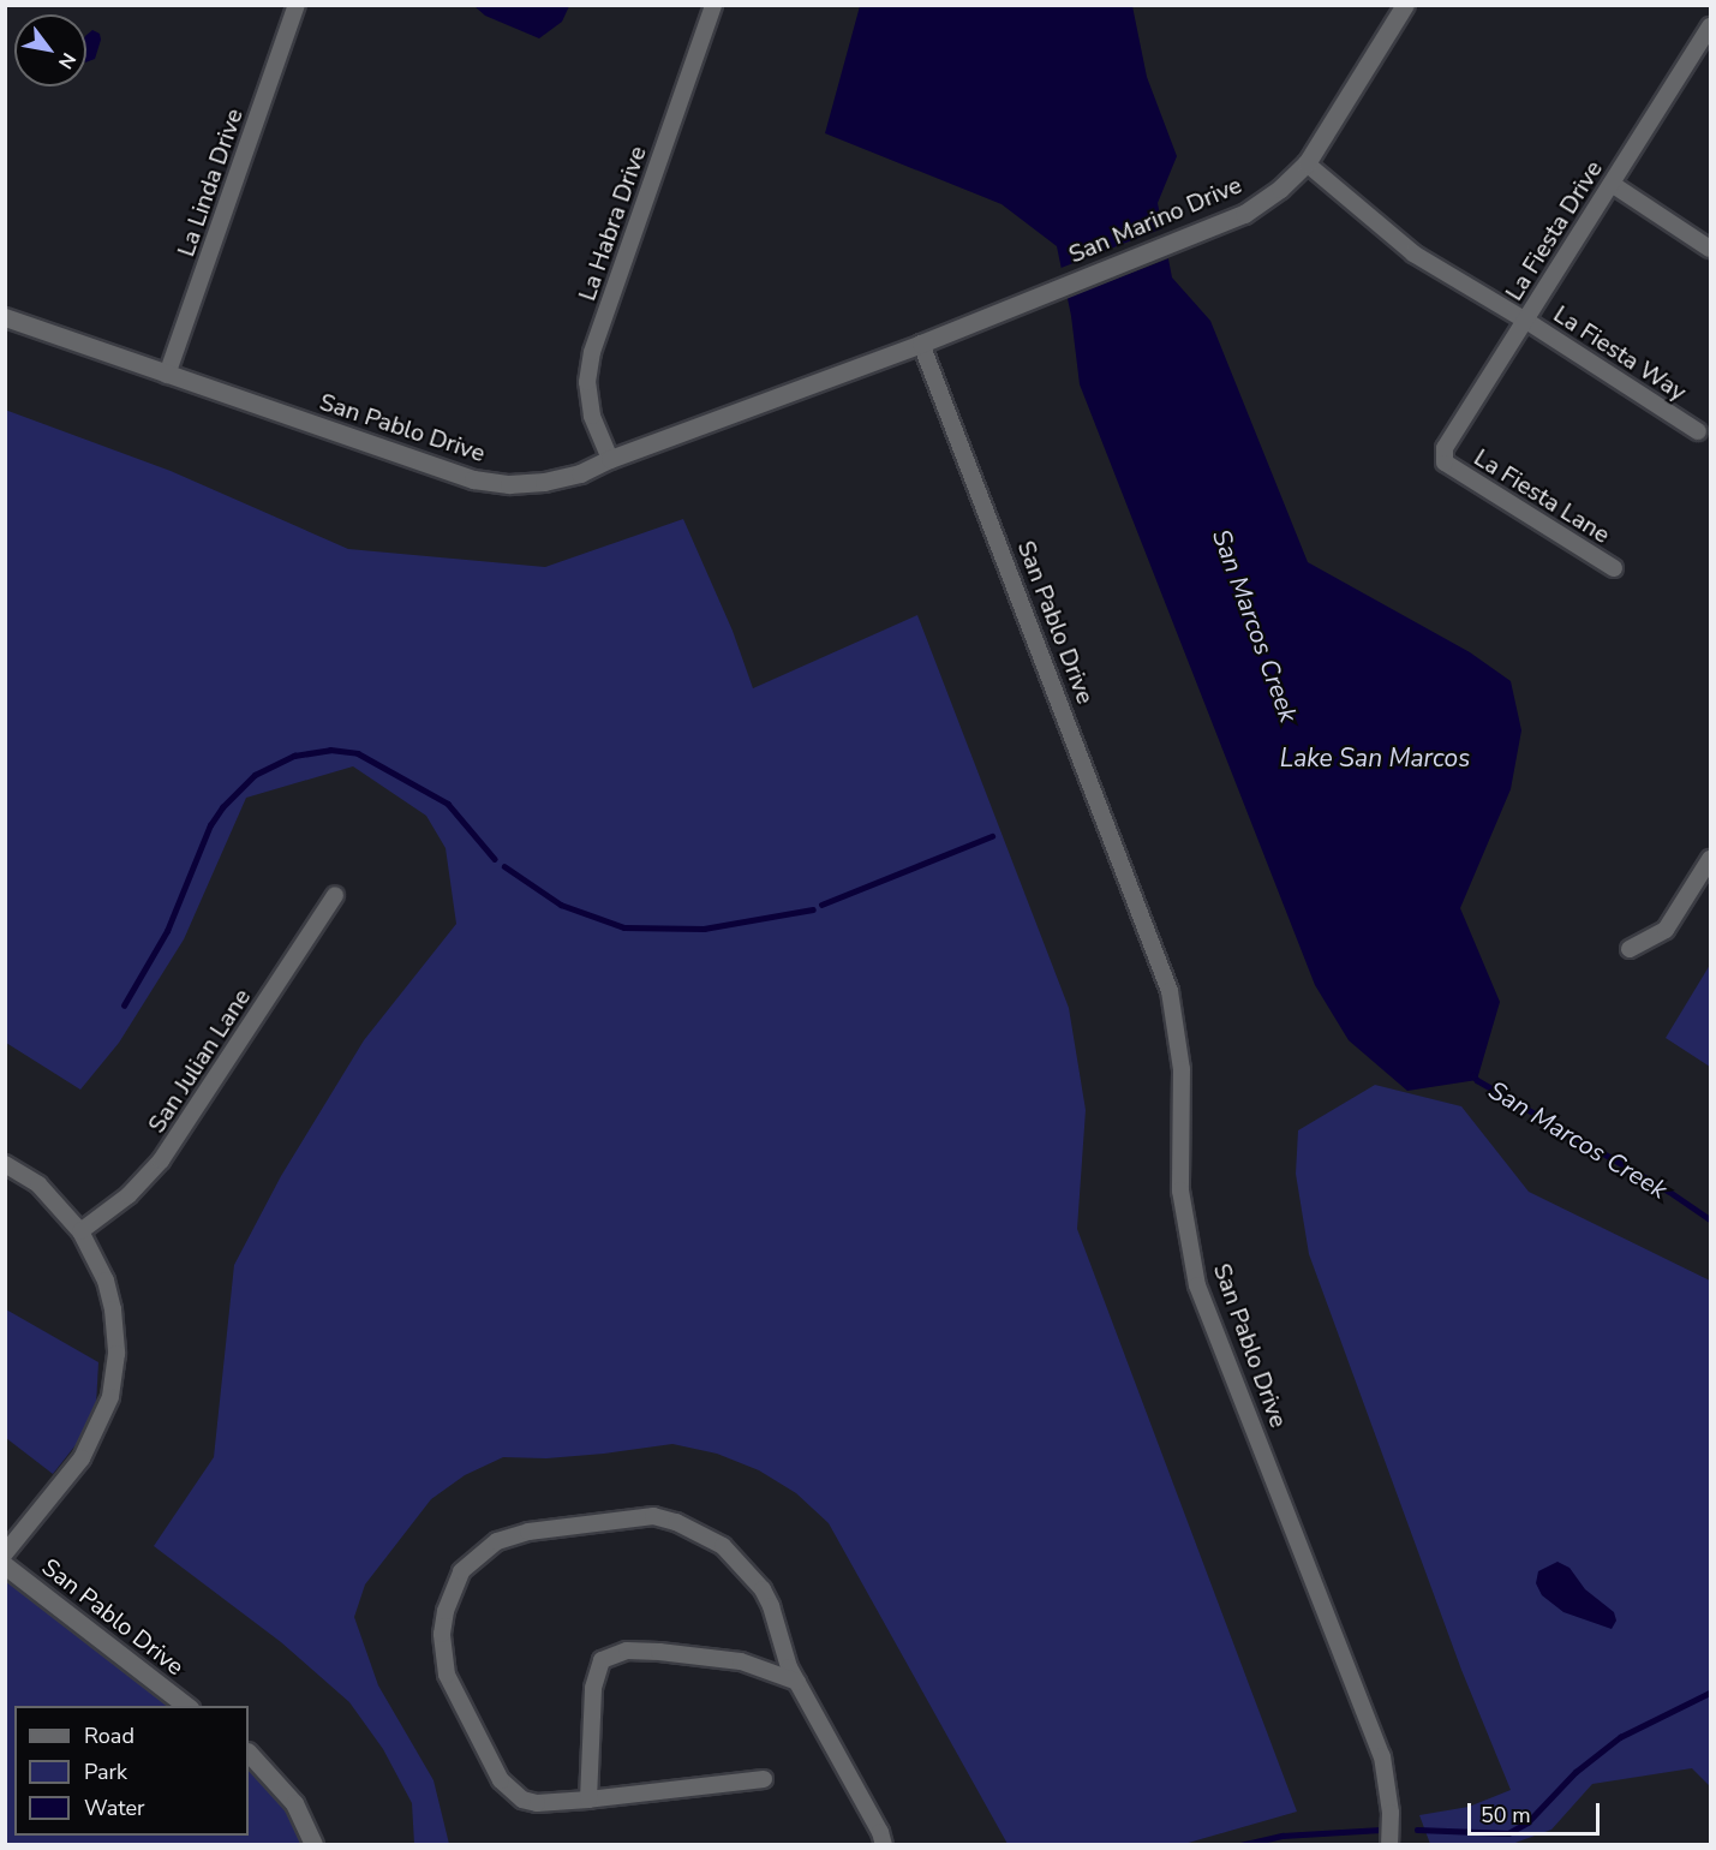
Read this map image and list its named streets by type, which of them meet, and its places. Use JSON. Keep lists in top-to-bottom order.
{
  "streets": {
    "street": [
      "La Linda Drive",
      "San Marino Drive",
      "La Habra Drive",
      "La Fiesta Drive",
      "La Fiesta Way",
      "San Pablo Drive",
      "La Fiesta Lane",
      "San Julian Lane"
    ]
  },
  "crossings": [
    ["La Linda Drive", "San Pablo Drive"],
    ["San Marino Drive", "La Fiesta Way"],
    ["San Marino Drive", "San Pablo Drive"],
    ["La Habra Drive", "San Pablo Drive"],
    ["La Fiesta Drive", "La Fiesta Way"],
    ["La Fiesta Drive", "La Fiesta Lane"]
  ],
  "water": ["San Marcos Creek", "Lake San Marcos"],
  "legend": ["Road", "Park", "Water"],
  "scale_bar": "50 m",
  "north": "bottom right"
}
